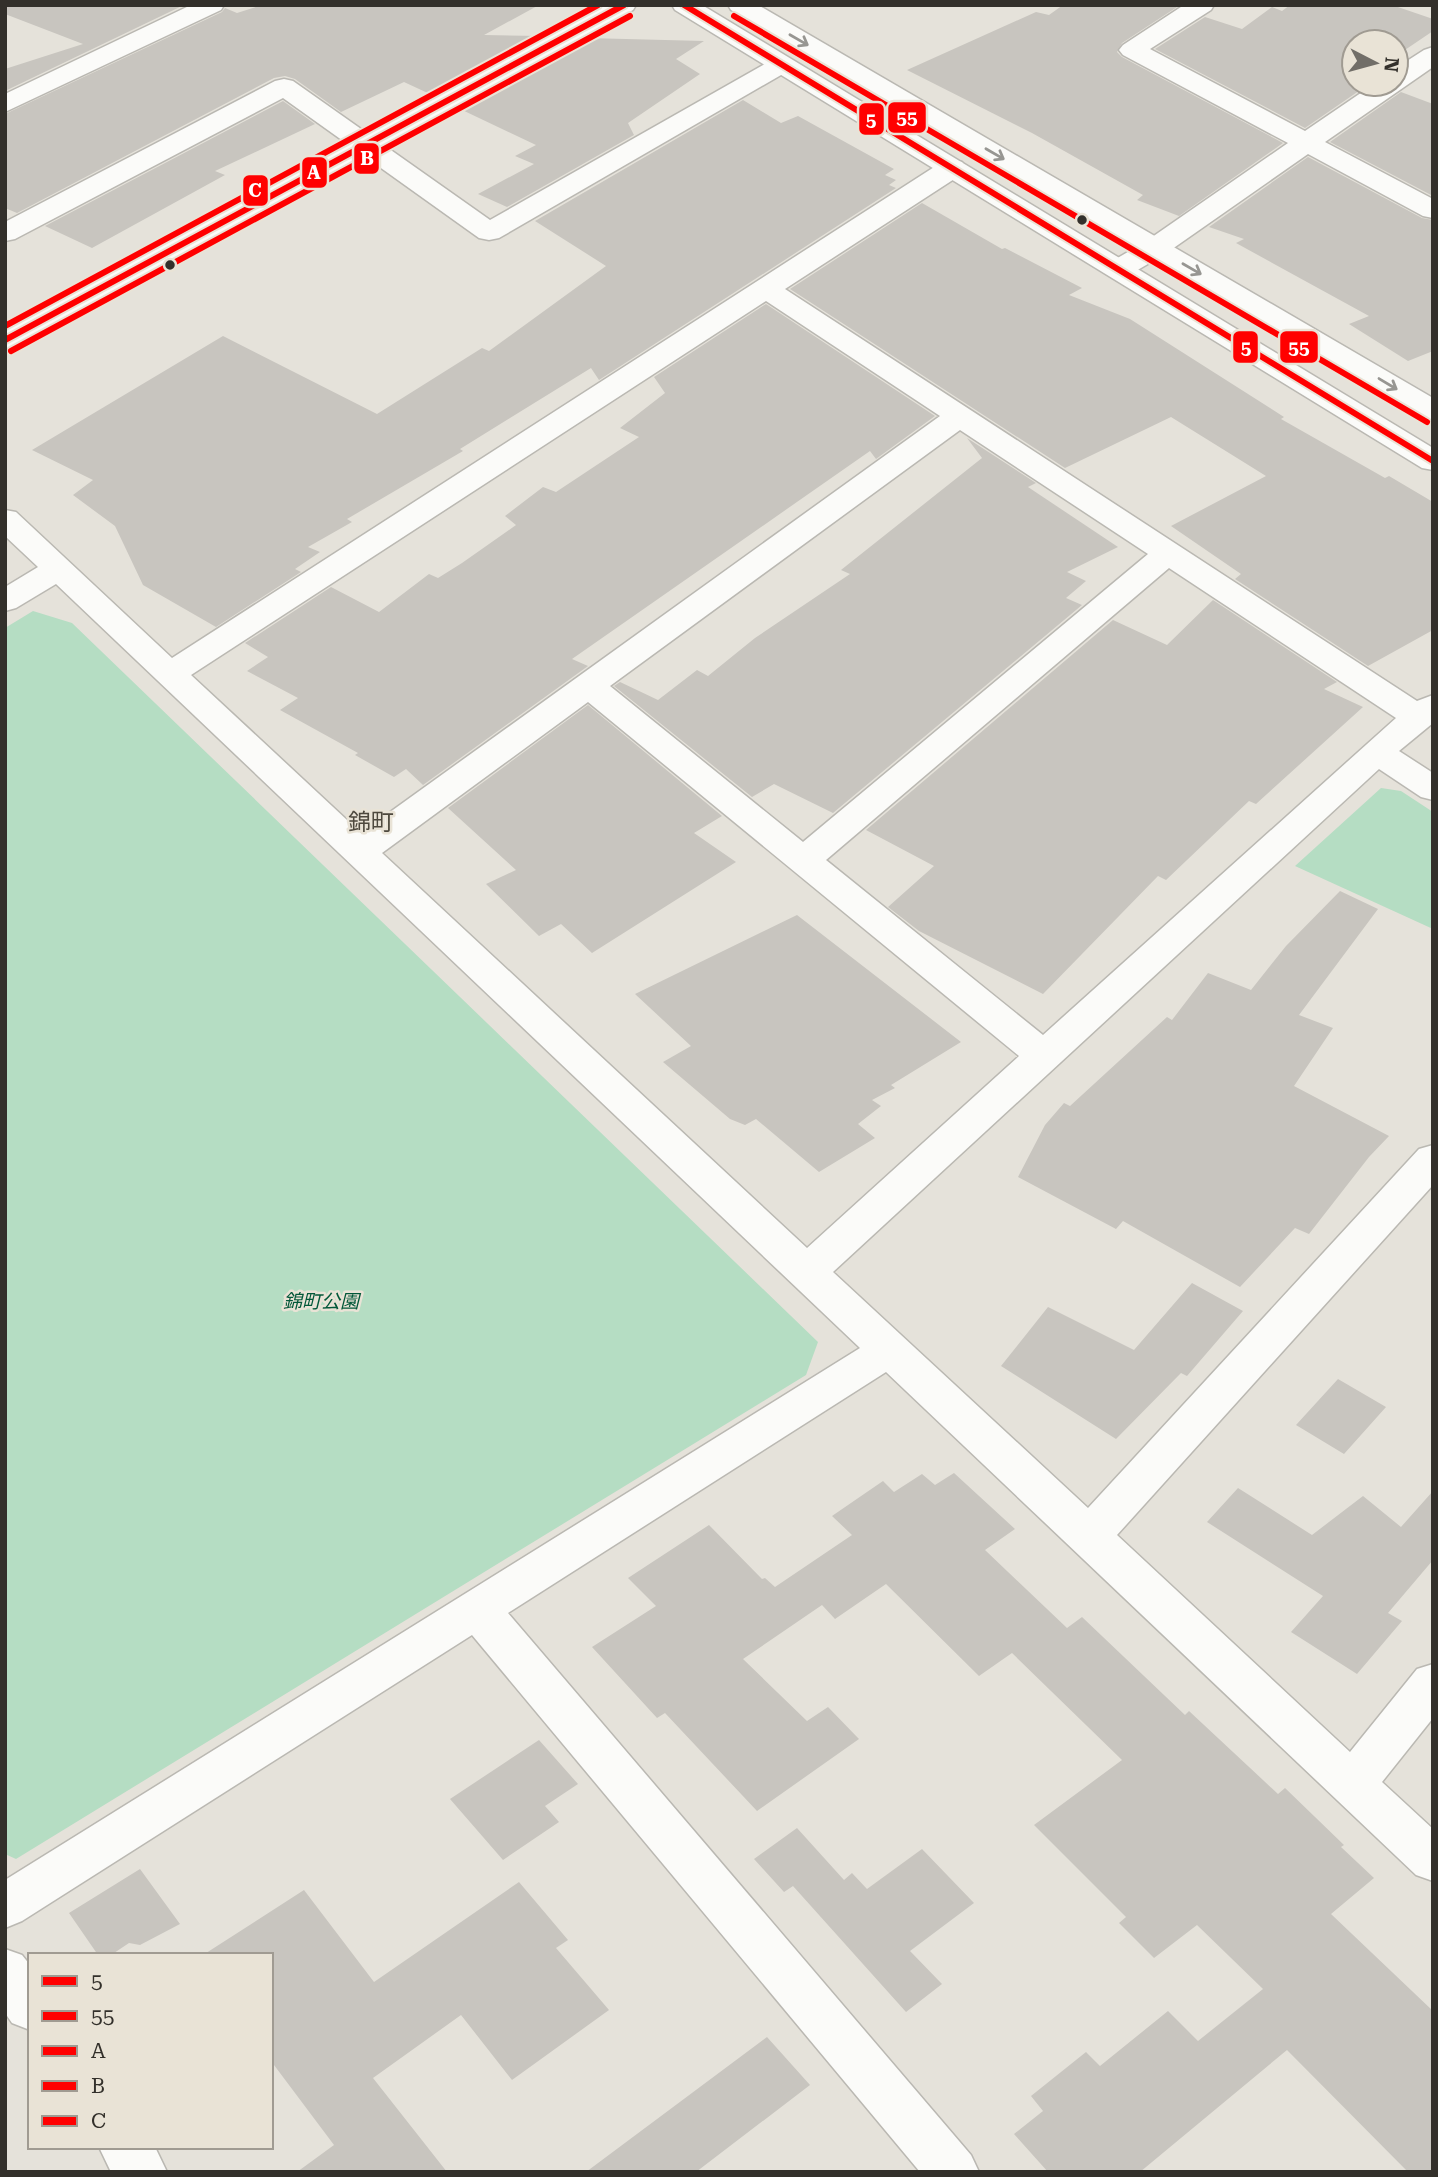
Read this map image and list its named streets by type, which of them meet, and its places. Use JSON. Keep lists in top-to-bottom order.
{
  "districts": ["錦町"],
  "parks": ["錦町公園"],
  "lines": [
    "transit line 5",
    "transit line A",
    "transit line C",
    "transit line 55",
    "transit line B"
  ],
  "legend": [
    "5",
    "55",
    "A",
    "B",
    "C"
  ],
  "north": "right"
}
